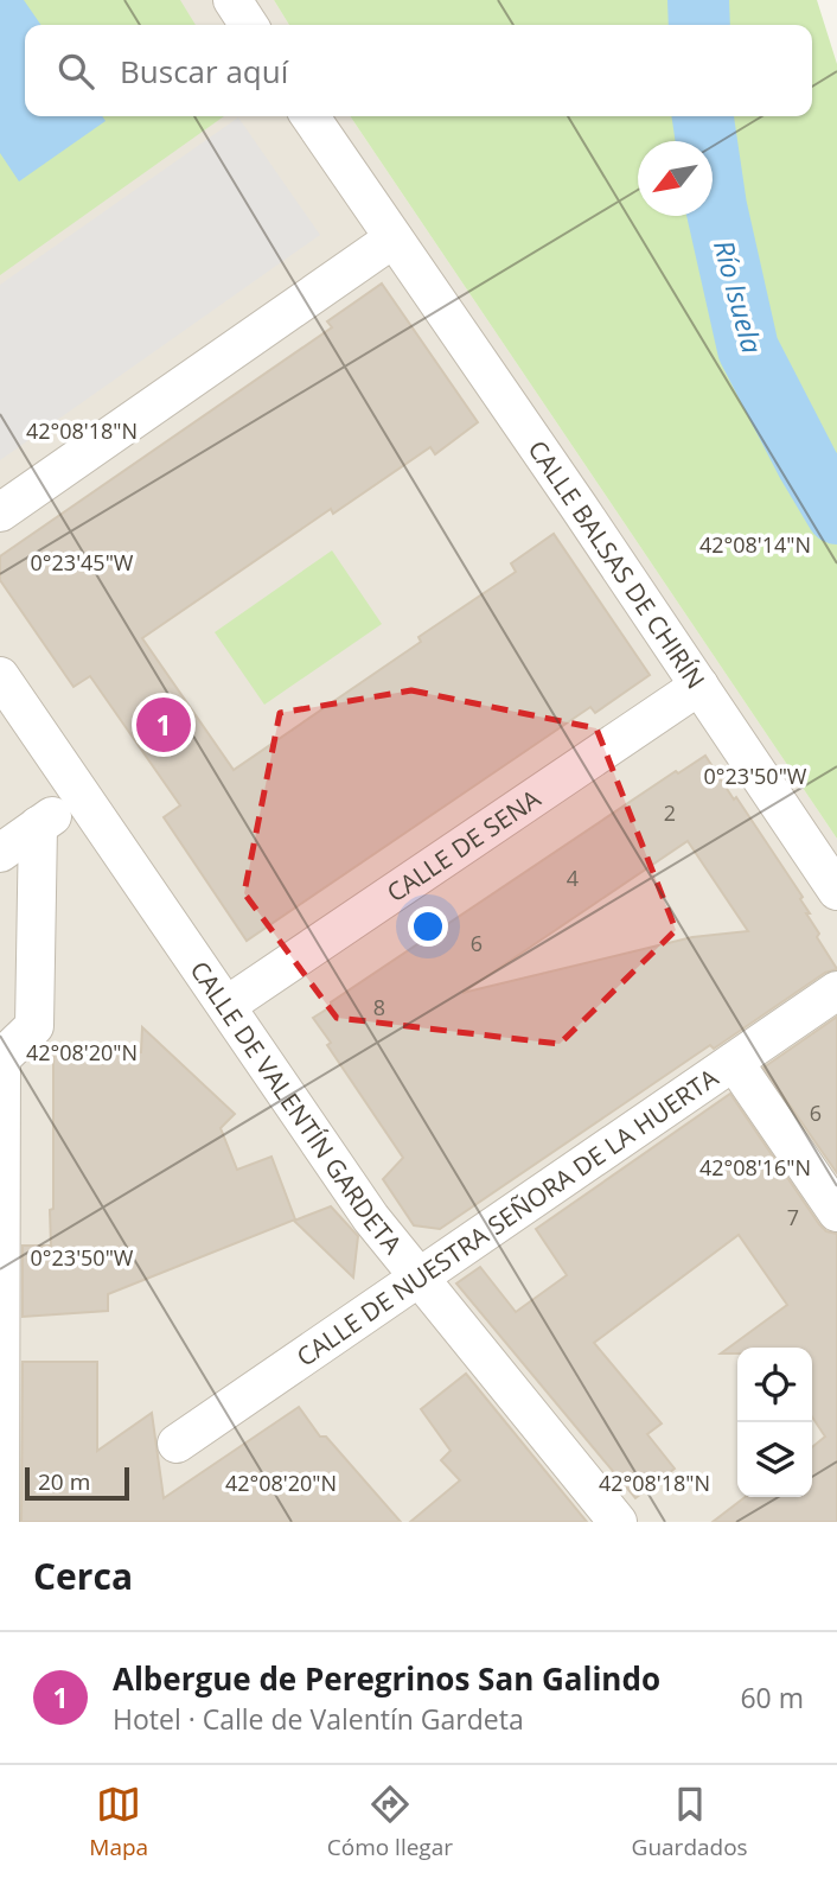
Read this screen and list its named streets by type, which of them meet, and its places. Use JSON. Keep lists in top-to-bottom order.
{
  "streets": {
    "street": [
      "CALLE BALSAS DE CHIRÍN",
      "CALLE DE SENA",
      "CALLE DE VALENTÍN GARDETA",
      "CALLE DE NUESTRA SEÑORA DE LA HUERTA"
    ]
  },
  "crossings": [
    ["CALLE BALSAS DE CHIRÍN", "CALLE DE SENA"],
    ["CALLE DE SENA", "CALLE DE VALENTÍN GARDETA"],
    ["CALLE DE VALENTÍN GARDETA", "CALLE DE NUESTRA SEÑORA DE LA HUERTA"]
  ],
  "water": ["Río Isuela"],
  "house_numbers": [
    "2",
    "4",
    "6",
    "8",
    "6",
    "7"
  ],
  "scale_bar": "20 m",
  "north": "bottom left",
  "page": {
    "search": "Buscar aquí",
    "pins": "1",
    "scale": "20 m",
    "heading": "Cerca",
    "list": [
      {
        "mark": "1",
        "name": "Albergue de Peregrinos San Galindo",
        "note": "Hotel · Calle de Valentín Gardeta",
        "value": "60 m"
      }
    ],
    "nav": ["Mapa", "Cómo llegar", "Guardados"]
  },
  "coordinates": [
    "42°08'18\"N",
    "42°08'14\"N",
    "0°23'45\"W",
    "0°23'50\"W",
    "42°08'20\"N",
    "42°08'16\"N"
  ]
}
